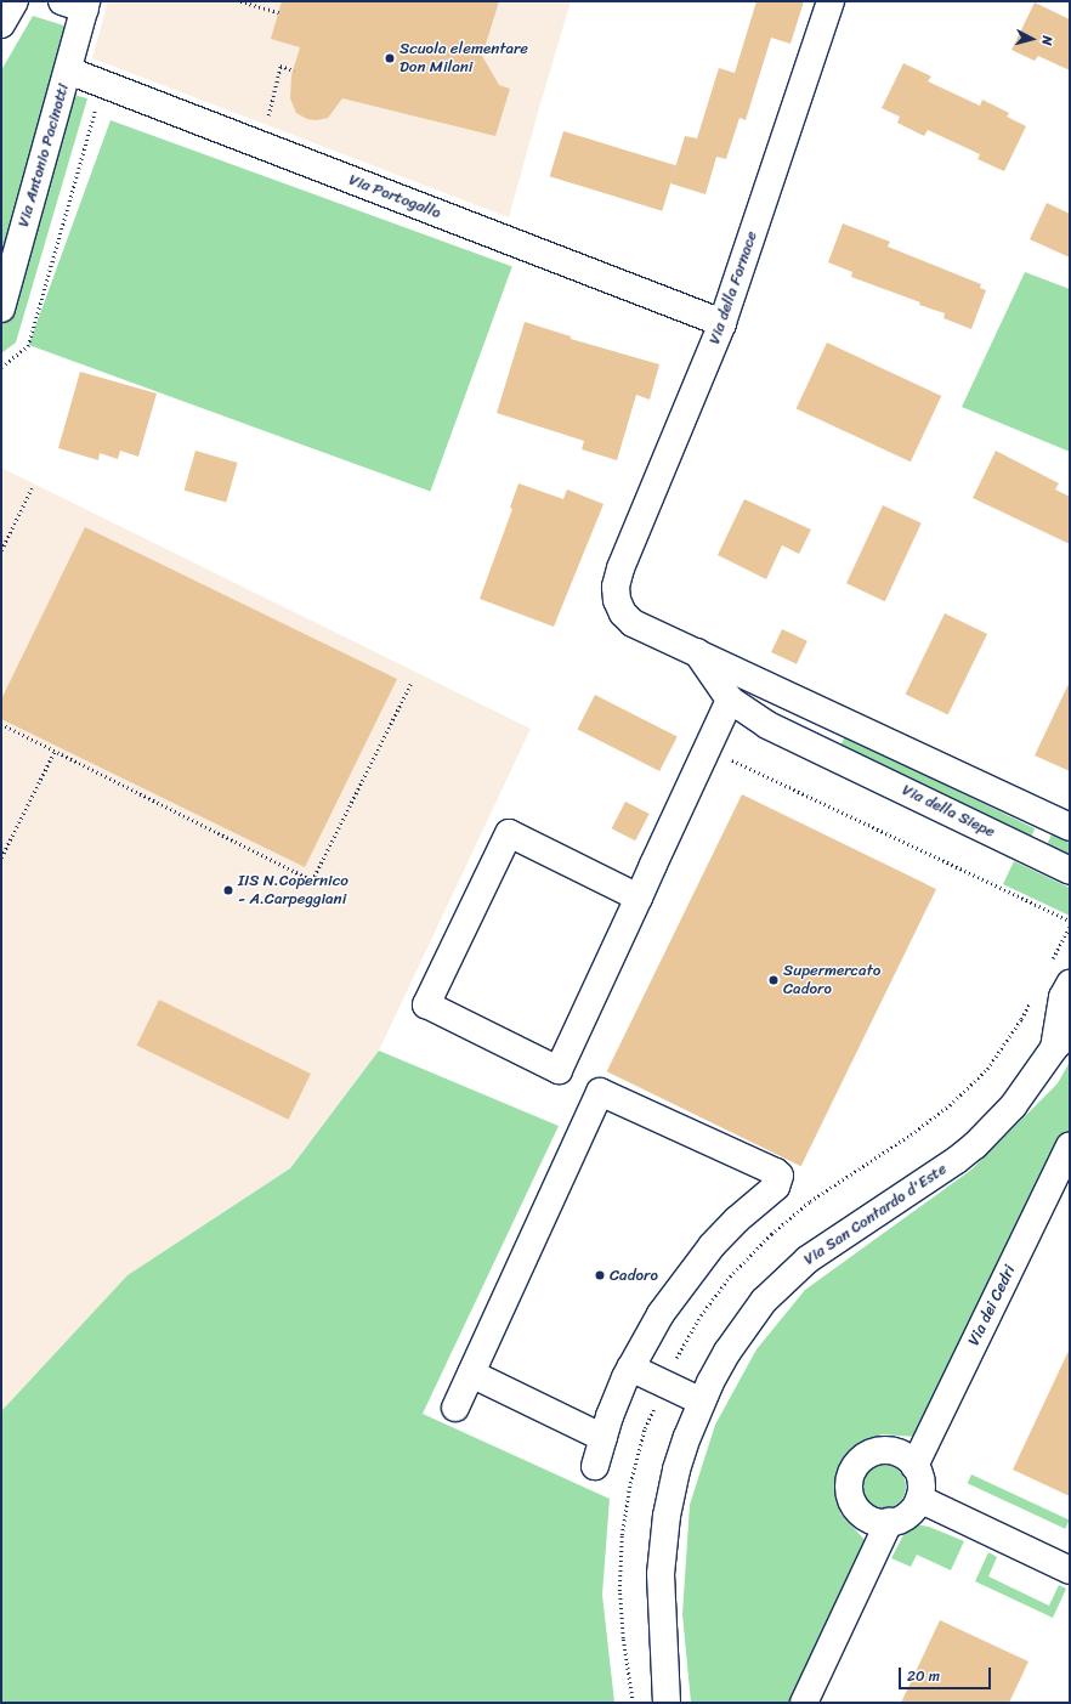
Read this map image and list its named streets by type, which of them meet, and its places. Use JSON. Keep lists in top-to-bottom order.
{
  "streets": {
    "street": [
      "Via Antonio Pacinotti",
      "Via Portogallo",
      "Via della Fornace",
      "Via della Siepe",
      "Via San Contardo d'Este",
      "Via dei Cedri"
    ]
  },
  "crossings": [
    ["Via Antonio Pacinotti", "Via Portogallo"],
    ["Via Portogallo", "Via della Fornace"],
    ["Via della Fornace", "Via della Siepe"]
  ],
  "places": [
    "Scuola elementare Don Milani",
    "IIS N.Copernico - A.Carpeggiani",
    "Supermercato Cadoro",
    "Cadoro"
  ],
  "scale_bar": "20 m",
  "north": "right"
}
